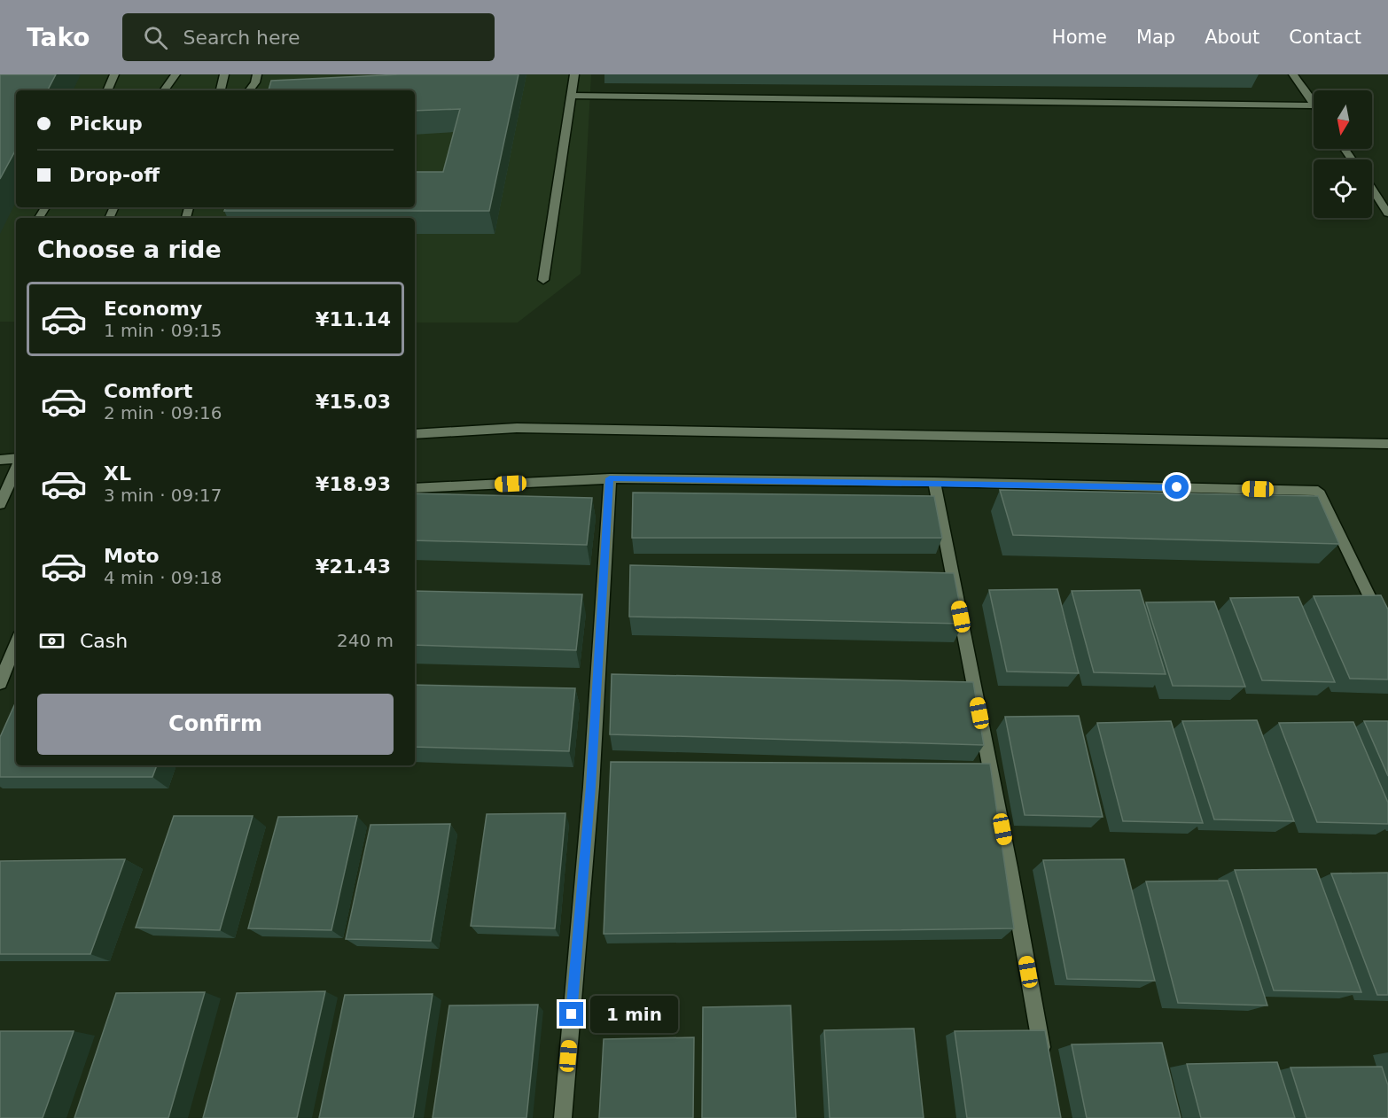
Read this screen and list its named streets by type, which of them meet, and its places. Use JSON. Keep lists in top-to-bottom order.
{
  "north": "bottom",
  "page": {
    "header": "Tako",
    "search": "Search here",
    "nav": [
      "Home",
      "Map",
      "About",
      "Contact"
    ],
    "banner": ["Pickup", "Drop-off"],
    "heading": "Choose a ride",
    "list": [
      {
        "name": "Economy",
        "note": "1 min · 09:15",
        "value": "¥11.14"
      },
      {
        "name": "Comfort",
        "note": "2 min · 09:16",
        "value": "¥15.03"
      },
      {
        "name": "XL",
        "note": "3 min · 09:17",
        "value": "¥18.93"
      },
      {
        "name": "Moto",
        "note": "4 min · 09:18",
        "value": "¥21.43"
      }
    ],
    "pay": ["Cash", "240 m"],
    "buttons": "Confirm",
    "bubble": "1 min"
  }
}
